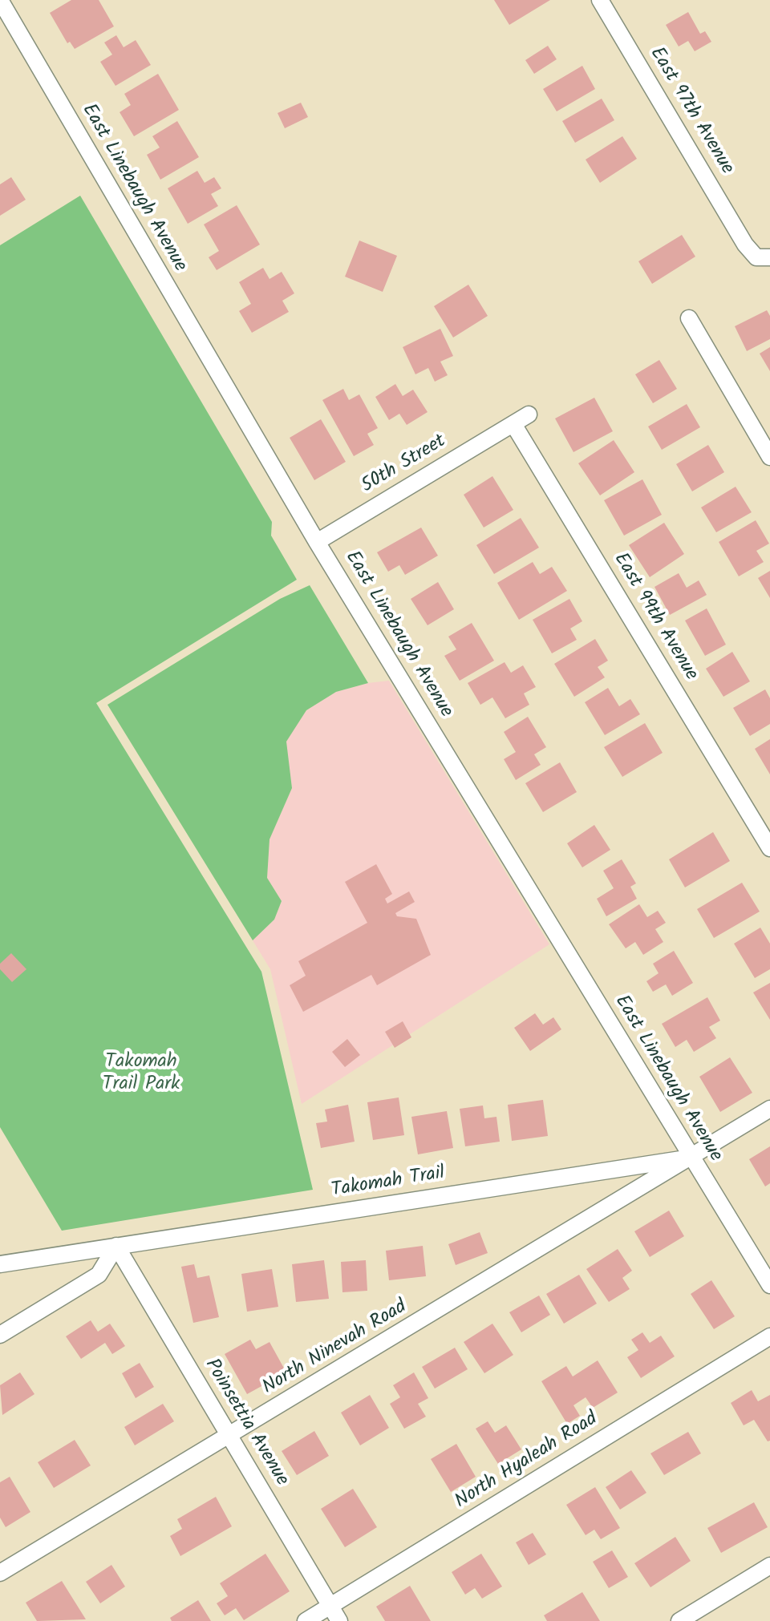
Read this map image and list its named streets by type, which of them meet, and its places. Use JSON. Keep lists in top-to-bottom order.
{
  "streets": {
    "street": [
      "East 97th Avenue",
      "East Linebaugh Avenue",
      "50th Street",
      "East 99th Avenue",
      "Takomah Trail",
      "North Ninevah Road",
      "Poinsettia Avenue",
      "North Hyaleah Road"
    ]
  },
  "crossings": [
    ["East Linebaugh Avenue", "50th Street"],
    ["East Linebaugh Avenue", "Takomah Trail"],
    ["East Linebaugh Avenue", "North Ninevah Road"],
    ["50th Street", "East 99th Avenue"],
    ["Takomah Trail", "North Ninevah Road"],
    ["Takomah Trail", "Poinsettia Avenue"],
    ["North Ninevah Road", "Poinsettia Avenue"],
    ["Poinsettia Avenue", "North Hyaleah Road"]
  ],
  "parks": ["Takomah Trail Park"]
}
